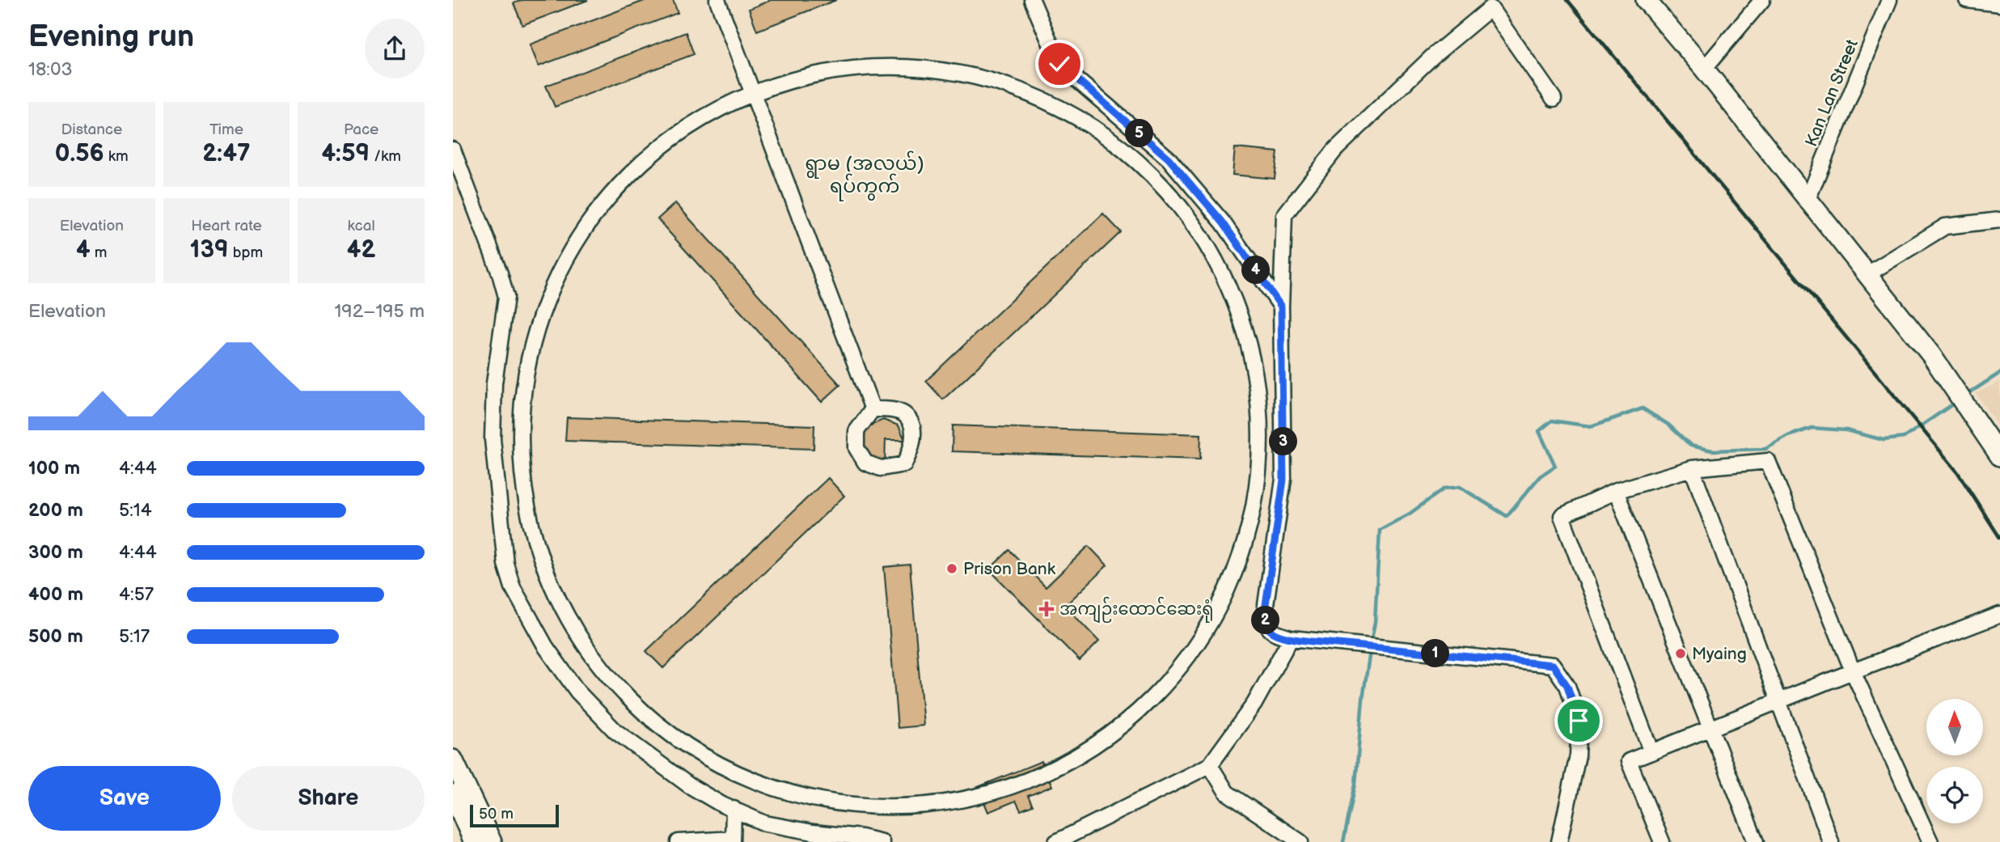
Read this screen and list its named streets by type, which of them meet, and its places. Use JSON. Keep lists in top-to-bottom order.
{
  "streets": {
    "street": ["Kan Lan Street"]
  },
  "districts": ["ရွာမ (အလယ်) ရပ်ကွက်"],
  "places": {
    "other": ["Prison Bank", "Myaing"],
    "health": ["အကျဉ်းထောင်ဆေးရုံ"]
  },
  "scale_bar": "50 m",
  "north": "top",
  "page": {
    "heading": ["Evening run", "18:03"],
    "stats": [
      ["Distance", "0.56 km"],
      ["Time", "2:47"],
      ["Pace", "4:59 /km"],
      ["Elevation", "4 m"],
      ["Heart rate", "139 bpm"],
      ["kcal", "42"]
    ],
    "pins": [
      "5",
      "4",
      "3",
      "2",
      "1"
    ],
    "chart": ["Elevation", "192–195 m"],
    "list": [
      {
        "name": "100 m",
        "note": "4:44"
      },
      {
        "name": "200 m",
        "note": "5:14"
      },
      {
        "name": "300 m",
        "note": "4:44"
      },
      {
        "name": "400 m",
        "note": "4:57"
      },
      {
        "name": "500 m",
        "note": "5:17"
      }
    ],
    "buttons": ["Save", "Share"],
    "scale": "50 m"
  }
}
